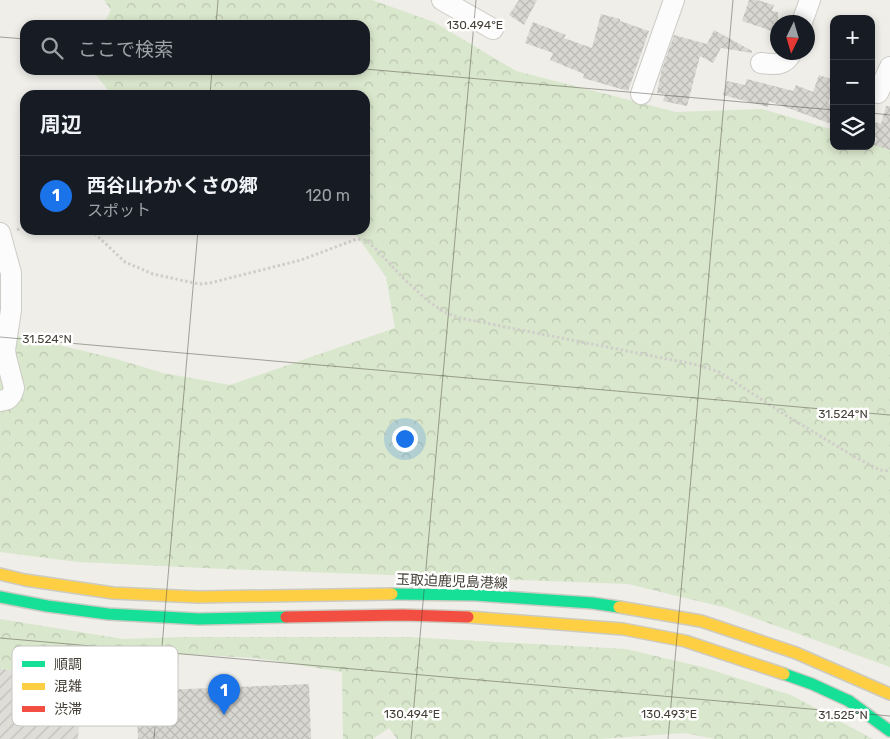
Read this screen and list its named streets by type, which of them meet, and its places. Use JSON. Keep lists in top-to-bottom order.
{
  "streets": {
    "main road": ["玉取迫鹿児島港線"]
  },
  "legend": ["順調", "混雑", "渋滞"],
  "north": "bottom",
  "page": {
    "map_buttons": ["+", "−"],
    "search": "ここで検索",
    "heading": "周辺",
    "list": [
      {
        "mark": "1",
        "name": "西谷山わかくさの郷",
        "note": "スポット",
        "value": "120 m"
      }
    ],
    "pins": "1"
  },
  "coordinates": [
    "130.494°E",
    "31.524°N",
    "130.493°E",
    "31.525°N"
  ]
}
